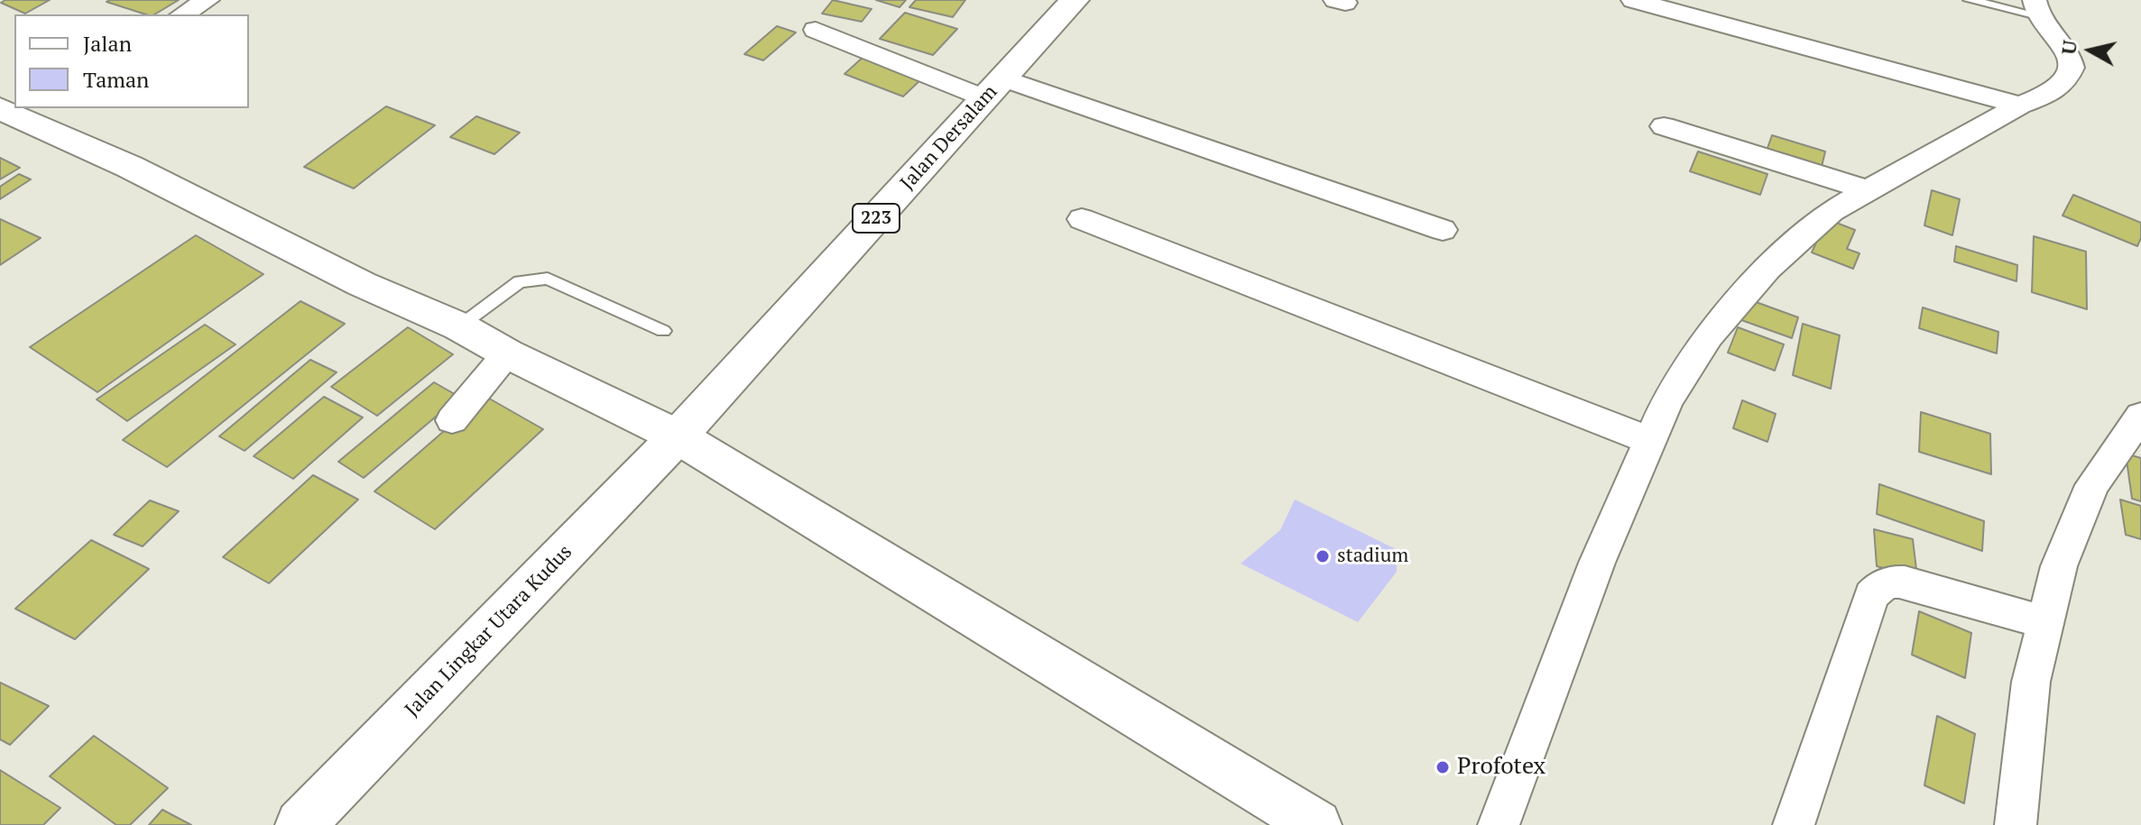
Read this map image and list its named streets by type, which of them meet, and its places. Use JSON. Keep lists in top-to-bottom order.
{
  "streets": {
    "main road": ["Jalan Dersalam", "223", "Jalan Lingkar Utara Kudus"]
  },
  "crossings": [
    ["Jalan Dersalam", "Jalan Lingkar Utara Kudus"]
  ],
  "places": ["stadium", "Profotex"],
  "legend": ["Jalan", "Taman"],
  "north": "left"
}
